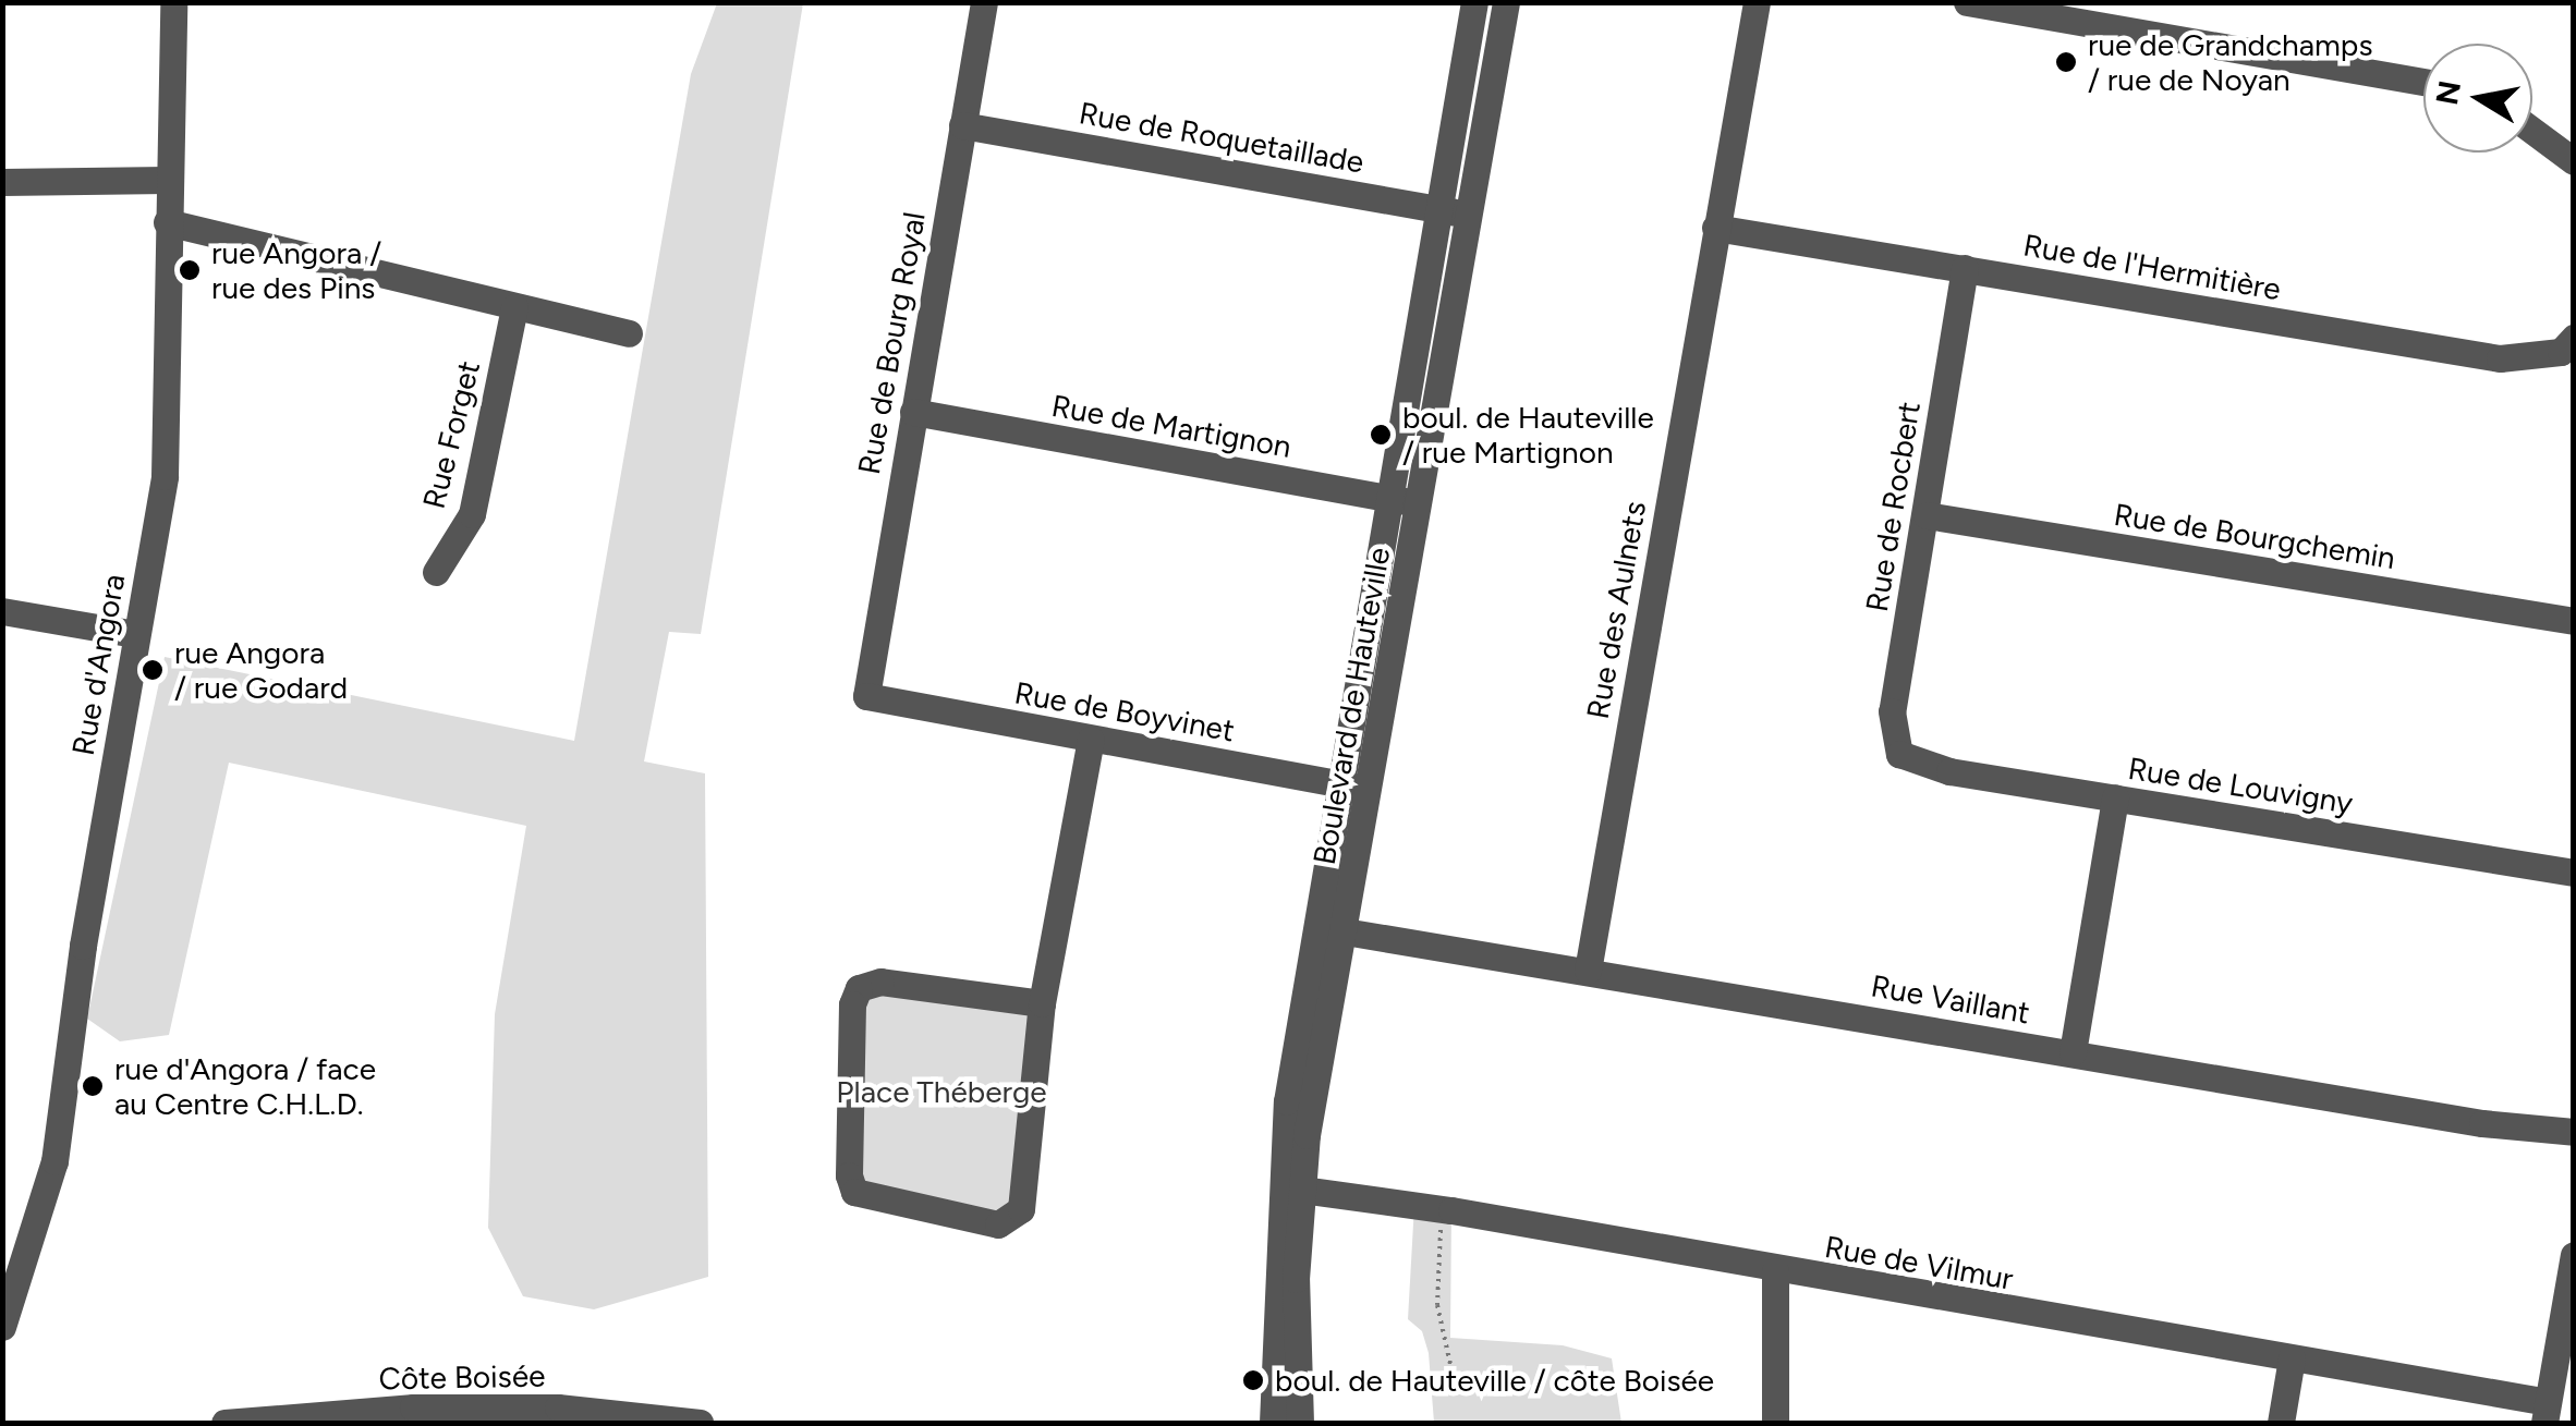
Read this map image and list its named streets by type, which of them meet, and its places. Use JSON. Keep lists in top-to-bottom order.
{
  "streets": {
    "street": [
      "Rue de Roquetaillade",
      "Rue de l'Hermitière",
      "Rue de Bourg Royal",
      "Rue de Martignon",
      "Rue Forget",
      "Rue de Rocbert",
      "Rue de Bourgchemin",
      "Rue des Aulnets",
      "Rue d'Angora",
      "Boulevard de Hauteville",
      "Rue de Boyvinet",
      "Rue de Louvigny",
      "Rue Vaillant",
      "Rue de Vilmur",
      "Côte Boisée"
    ]
  },
  "crossings": [
    ["Rue de Roquetaillade", "Rue de Bourg Royal"],
    ["Rue de Roquetaillade", "Boulevard de Hauteville"],
    ["Rue de l'Hermitière", "Rue de Rocbert"],
    ["Rue de l'Hermitière", "Rue des Aulnets"],
    ["Rue de Bourg Royal", "Rue de Martignon"],
    ["Rue de Bourg Royal", "Rue de Boyvinet"],
    ["Rue de Martignon", "Boulevard de Hauteville"],
    ["Rue de Rocbert", "Rue de Bourgchemin"],
    ["Rue de Rocbert", "Rue de Louvigny"],
    ["Rue des Aulnets", "Rue Vaillant"],
    ["Boulevard de Hauteville", "Rue de Boyvinet"],
    ["Boulevard de Hauteville", "Rue Vaillant"],
    ["Boulevard de Hauteville", "Rue de Vilmur"]
  ],
  "parks": ["Place Théberge"],
  "places": [
    "rue de Grandchamps / rue de Noyan",
    "rue Angora / rue des Pins",
    "boul. de Hauteville / rue Martignon",
    "rue Angora / rue Godard",
    "rue d'Angora / face au Centre C.H.L.D.",
    "boul. de Hauteville / côte Boisée"
  ],
  "north": "left"
}
